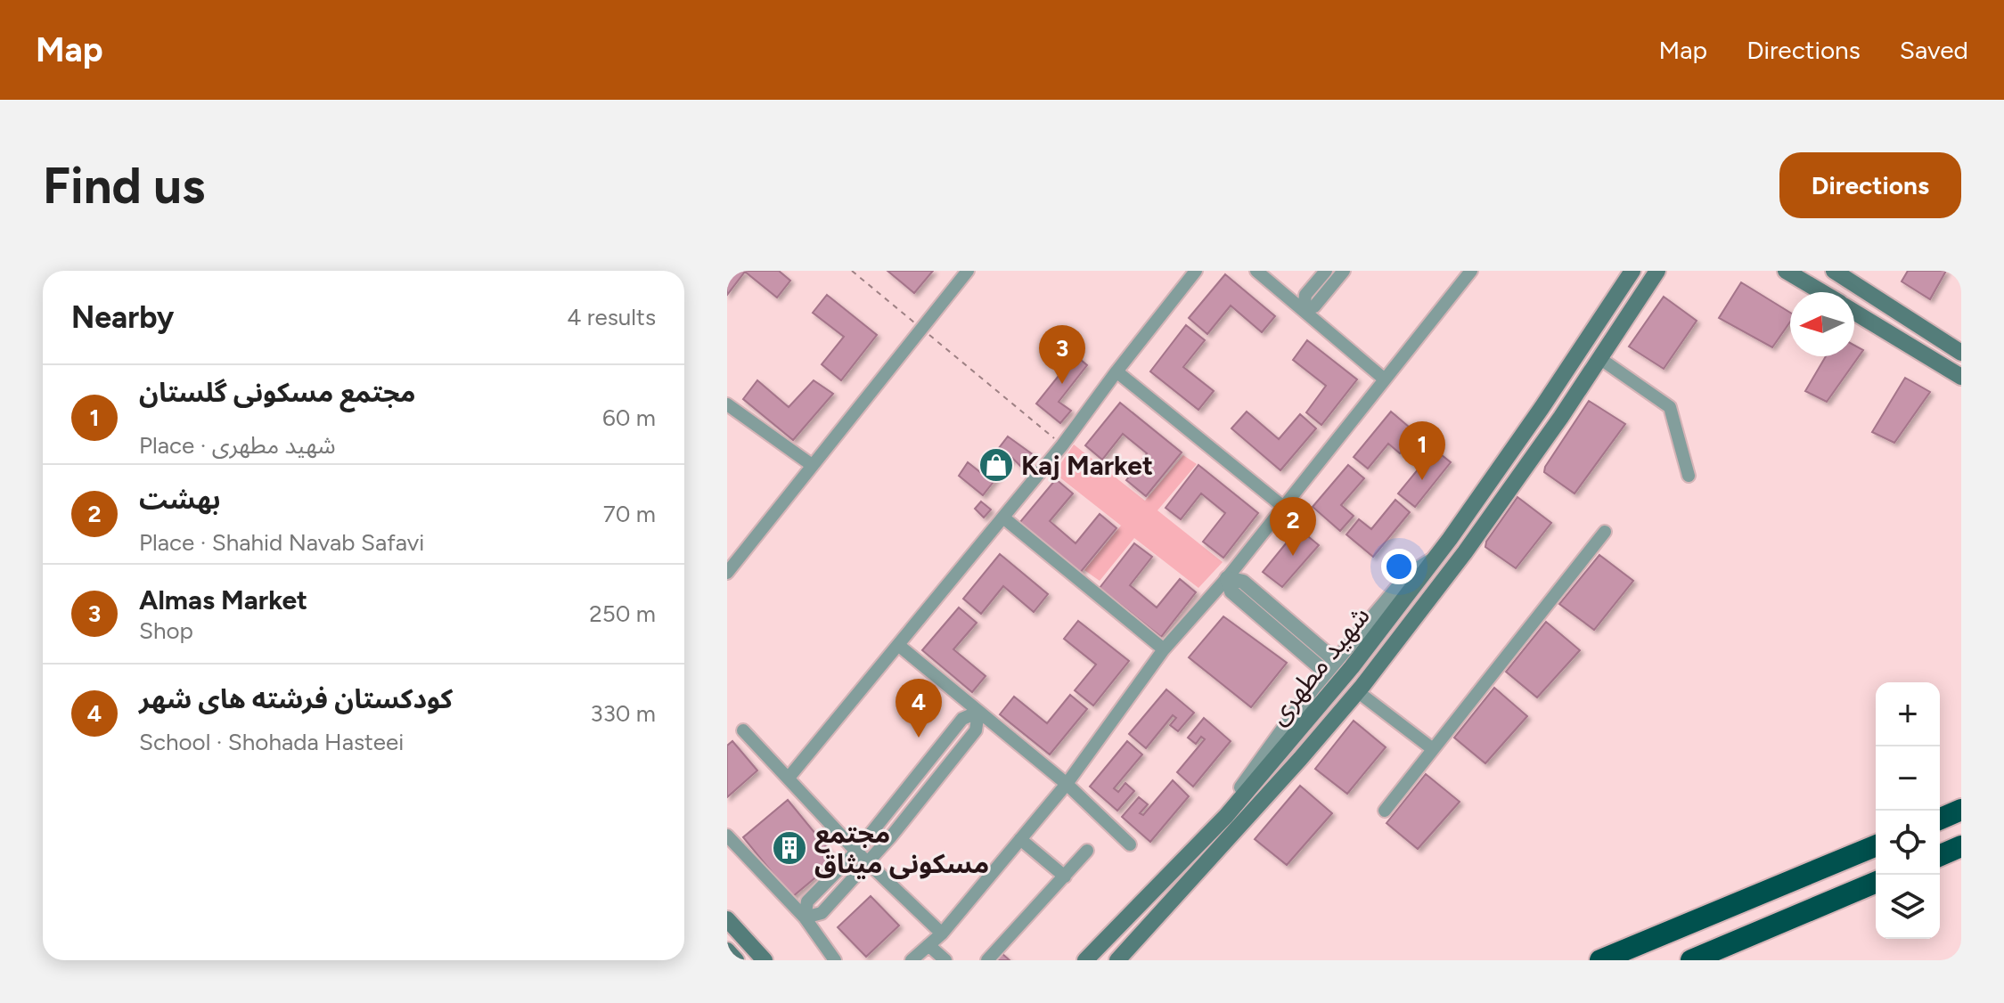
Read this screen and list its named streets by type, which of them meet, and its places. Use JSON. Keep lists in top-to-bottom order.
{
  "streets": {
    "main road": ["شهید مطهری"]
  },
  "places": {
    "shop": ["Kaj Market"],
    "building": ["مجتمع مسکونی میثاق"]
  },
  "north": "left",
  "page": {
    "header": "Map",
    "nav": ["Map", "Directions", "Saved"],
    "buttons": "Directions",
    "title": "Find us",
    "heading": ["Nearby", "4 results"],
    "pins": [
      "3",
      "1",
      "2",
      "4"
    ],
    "list": [
      {
        "mark": "1",
        "name": "مجتمع مسکونی گلستان",
        "note": "Place · شهید مطهری",
        "value": "60 m"
      },
      {
        "mark": "2",
        "name": "بهشت",
        "note": "Place · Shahid Navab Safavi",
        "value": "70 m"
      },
      {
        "mark": "3",
        "name": "Almas Market",
        "note": "Shop",
        "value": "250 m"
      },
      {
        "mark": "4",
        "name": "کودکستان فرشته های شهر",
        "note": "School · Shohada Hasteei",
        "value": "330 m"
      }
    ],
    "map_buttons": ["+", "−"]
  }
}
